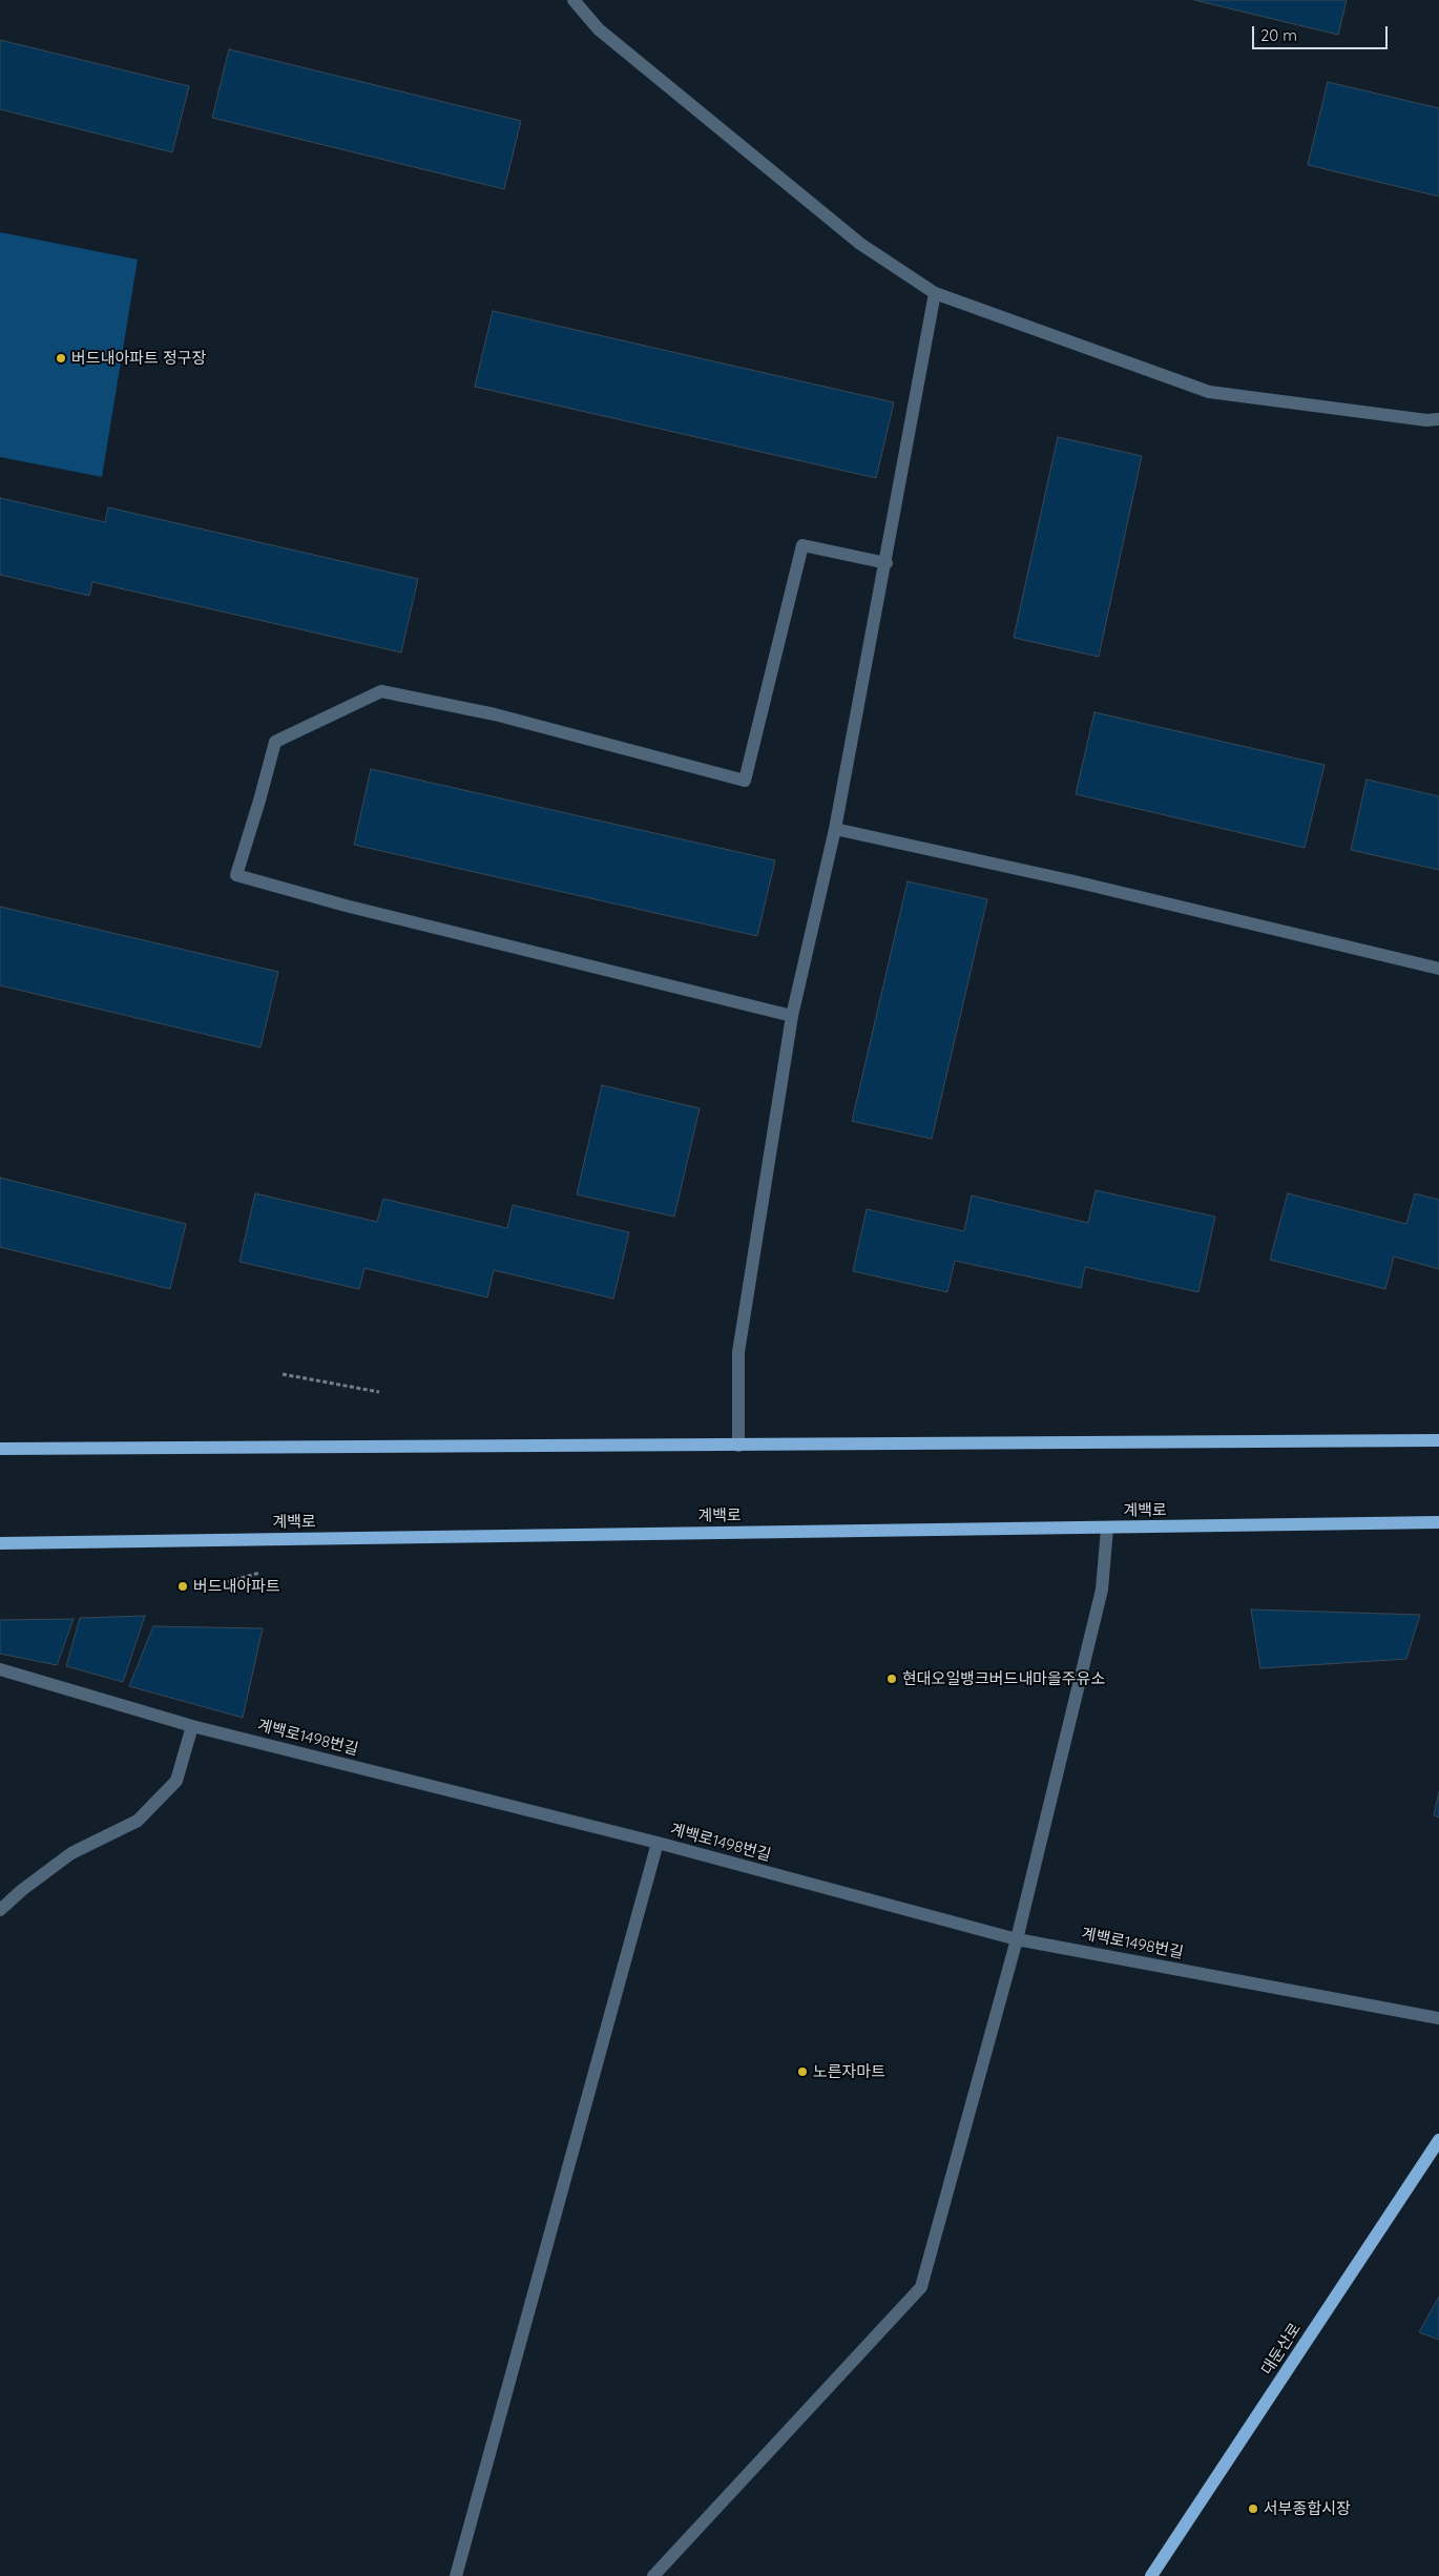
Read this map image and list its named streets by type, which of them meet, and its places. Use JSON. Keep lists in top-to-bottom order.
{
  "streets": {
    "main road": ["계백로", "대둔산로"],
    "street": ["계백로1498번길"]
  },
  "places": [
    "버드내아파트 정구장",
    "버드내아파트",
    "현대오일뱅크버드내마을주유소",
    "노른자마트",
    "서부종합시장"
  ],
  "scale_bar": "20 m"
}
